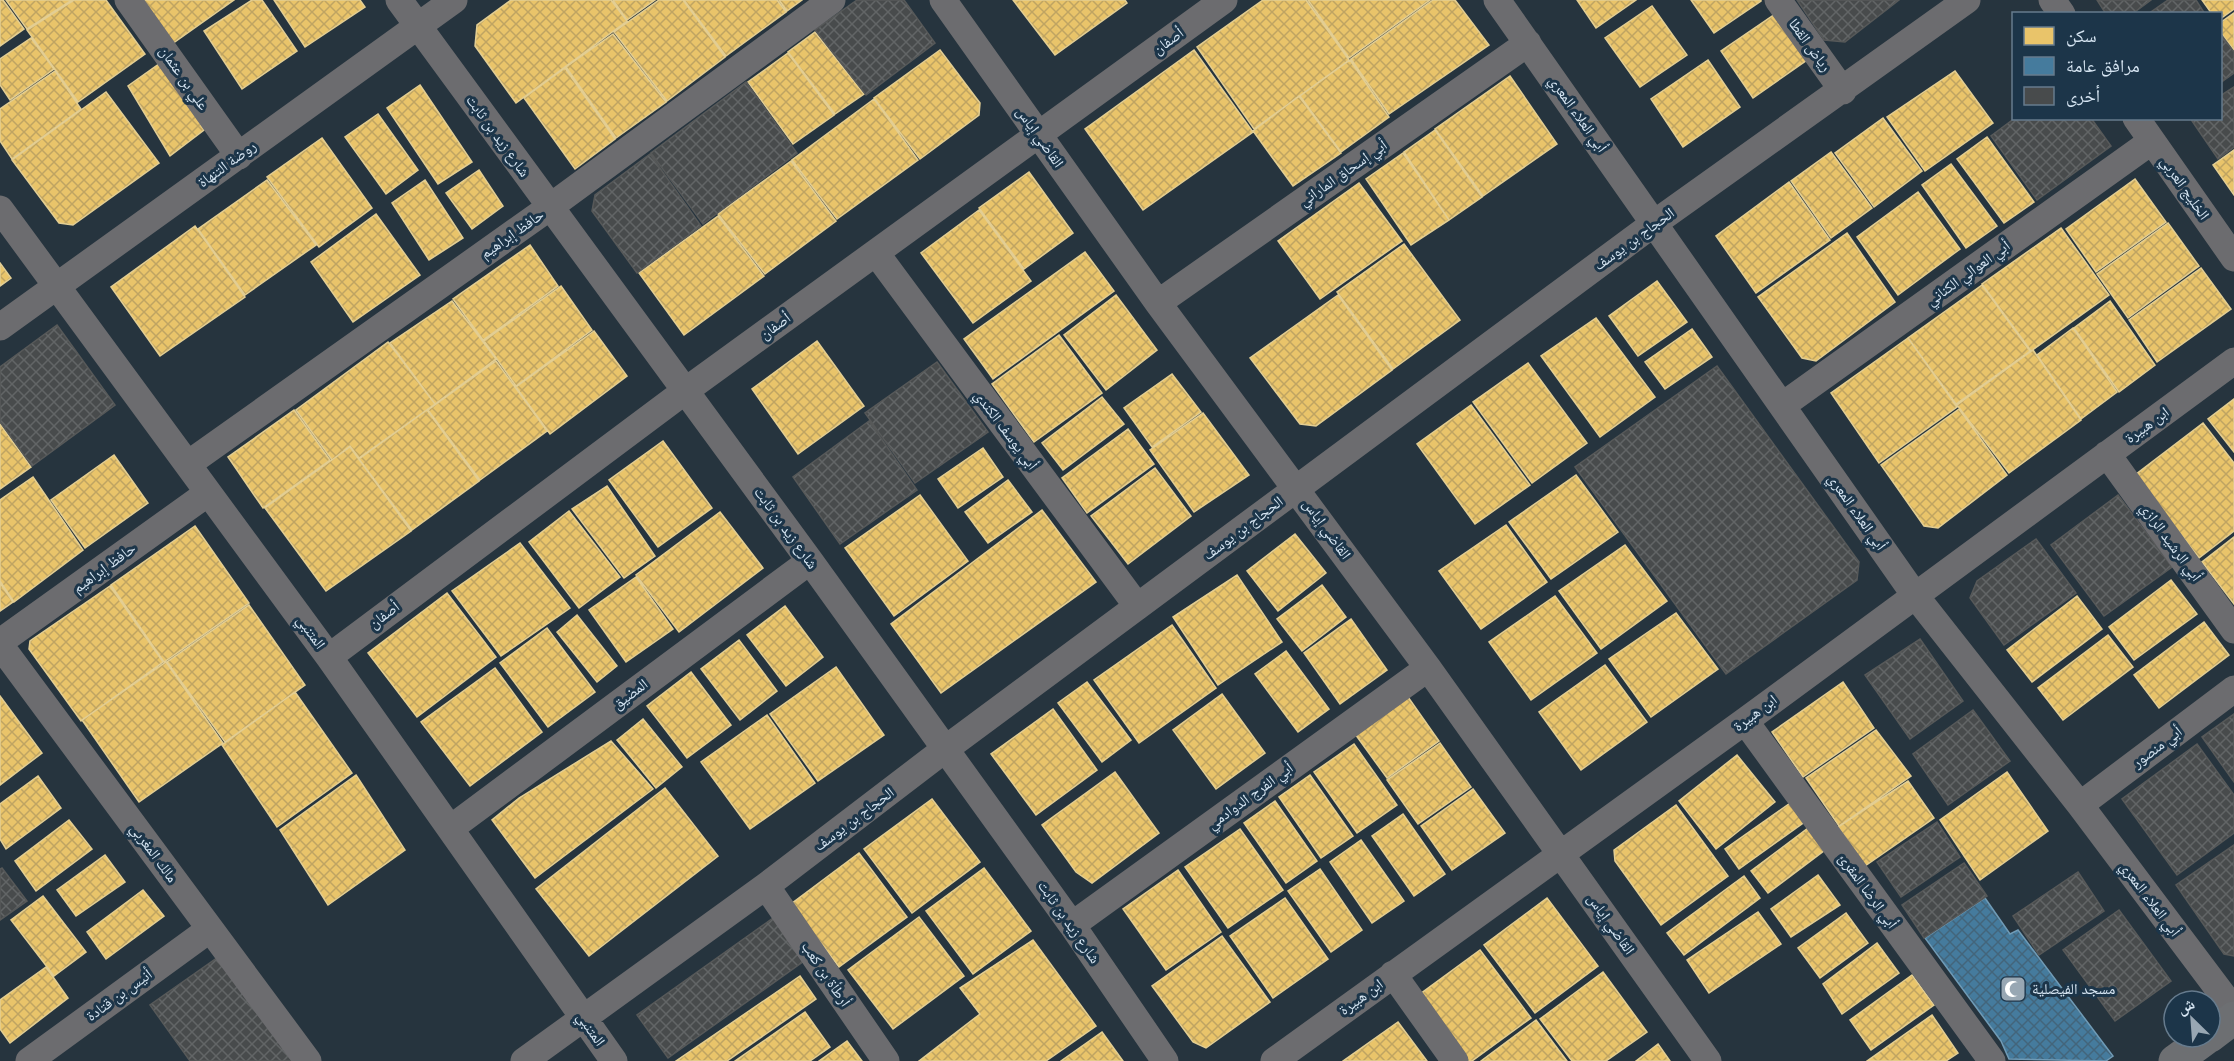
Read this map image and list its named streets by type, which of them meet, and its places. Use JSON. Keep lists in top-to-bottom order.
{
  "streets": {
    "street": [
      "أصفان",
      "رياض القطا",
      "علي بن عثمان",
      "أبي العلاء المعري",
      "شارع زيد بن ثابت",
      "القاضي إياس",
      "روضة التنهاة",
      "أبي إسحاق الماراني",
      "الخليج العربي",
      "حافظ إبراهيم",
      "الحجاج بن يوسف",
      "أبي العوالي الكناني",
      "ابن هبيرة",
      "أبي يوسف الكندي",
      "أبي الرشيد الرازي",
      "المتنبي",
      "المضيق",
      "أبي منصور",
      "أبي الفرج الدوادمي",
      "مالك المغربي",
      "أبي الرضا المقرئ",
      "أرطأة بن كعب",
      "أنيس بن قتادة"
    ]
  },
  "crossings": [
    ["أصفان", "شارع زيد بن ثابت"],
    ["أصفان", "القاضي إياس"],
    ["أصفان", "أبي يوسف الكندي"],
    ["أصفان", "المتنبي"],
    ["رياض القطا", "الحجاج بن يوسف"],
    ["علي بن عثمان", "روضة التنهاة"],
    ["أبي العلاء المعري", "أبي إسحاق الماراني"],
    ["أبي العلاء المعري", "الحجاج بن يوسف"],
    ["أبي العلاء المعري", "أبي العوالي الكناني"],
    ["أبي العلاء المعري", "ابن هبيرة"],
    ["أبي العلاء المعري", "أبي منصور"],
    ["شارع زيد بن ثابت", "روضة التنهاة"],
    ["شارع زيد بن ثابت", "حافظ إبراهيم"],
    ["شارع زيد بن ثابت", "الحجاج بن يوسف"],
    ["شارع زيد بن ثابت", "المضيق"],
    ["شارع زيد بن ثابت", "أبي الفرج الدوادمي"],
    ["القاضي إياس", "أبي إسحاق الماراني"],
    ["القاضي إياس", "الحجاج بن يوسف"],
    ["القاضي إياس", "ابن هبيرة"],
    ["القاضي إياس", "أبي الفرج الدوادمي"],
    ["روضة التنهاة", "المتنبي"],
    ["الخليج العربي", "أبي العوالي الكناني"],
    ["حافظ إبراهيم", "المتنبي"],
    ["حافظ إبراهيم", "مالك المغربي"],
    ["الحجاج بن يوسف", "أبي يوسف الكندي"],
    ["الحجاج بن يوسف", "المتنبي"],
    ["الحجاج بن يوسف", "أرطأة بن كعب"],
    ["ابن هبيرة", "أبي الرشيد الرازي"],
    ["ابن هبيرة", "أبي الرضا المقرئ"],
    ["المتنبي", "المضيق"],
    ["مالك المغربي", "أنيس بن قتادة"]
  ],
  "places": {
    "mosque": ["مسجد الفيصلية"]
  },
  "legend": ["سكن", "مرافق عامة", "أخرى"],
  "north": "top left"
}
